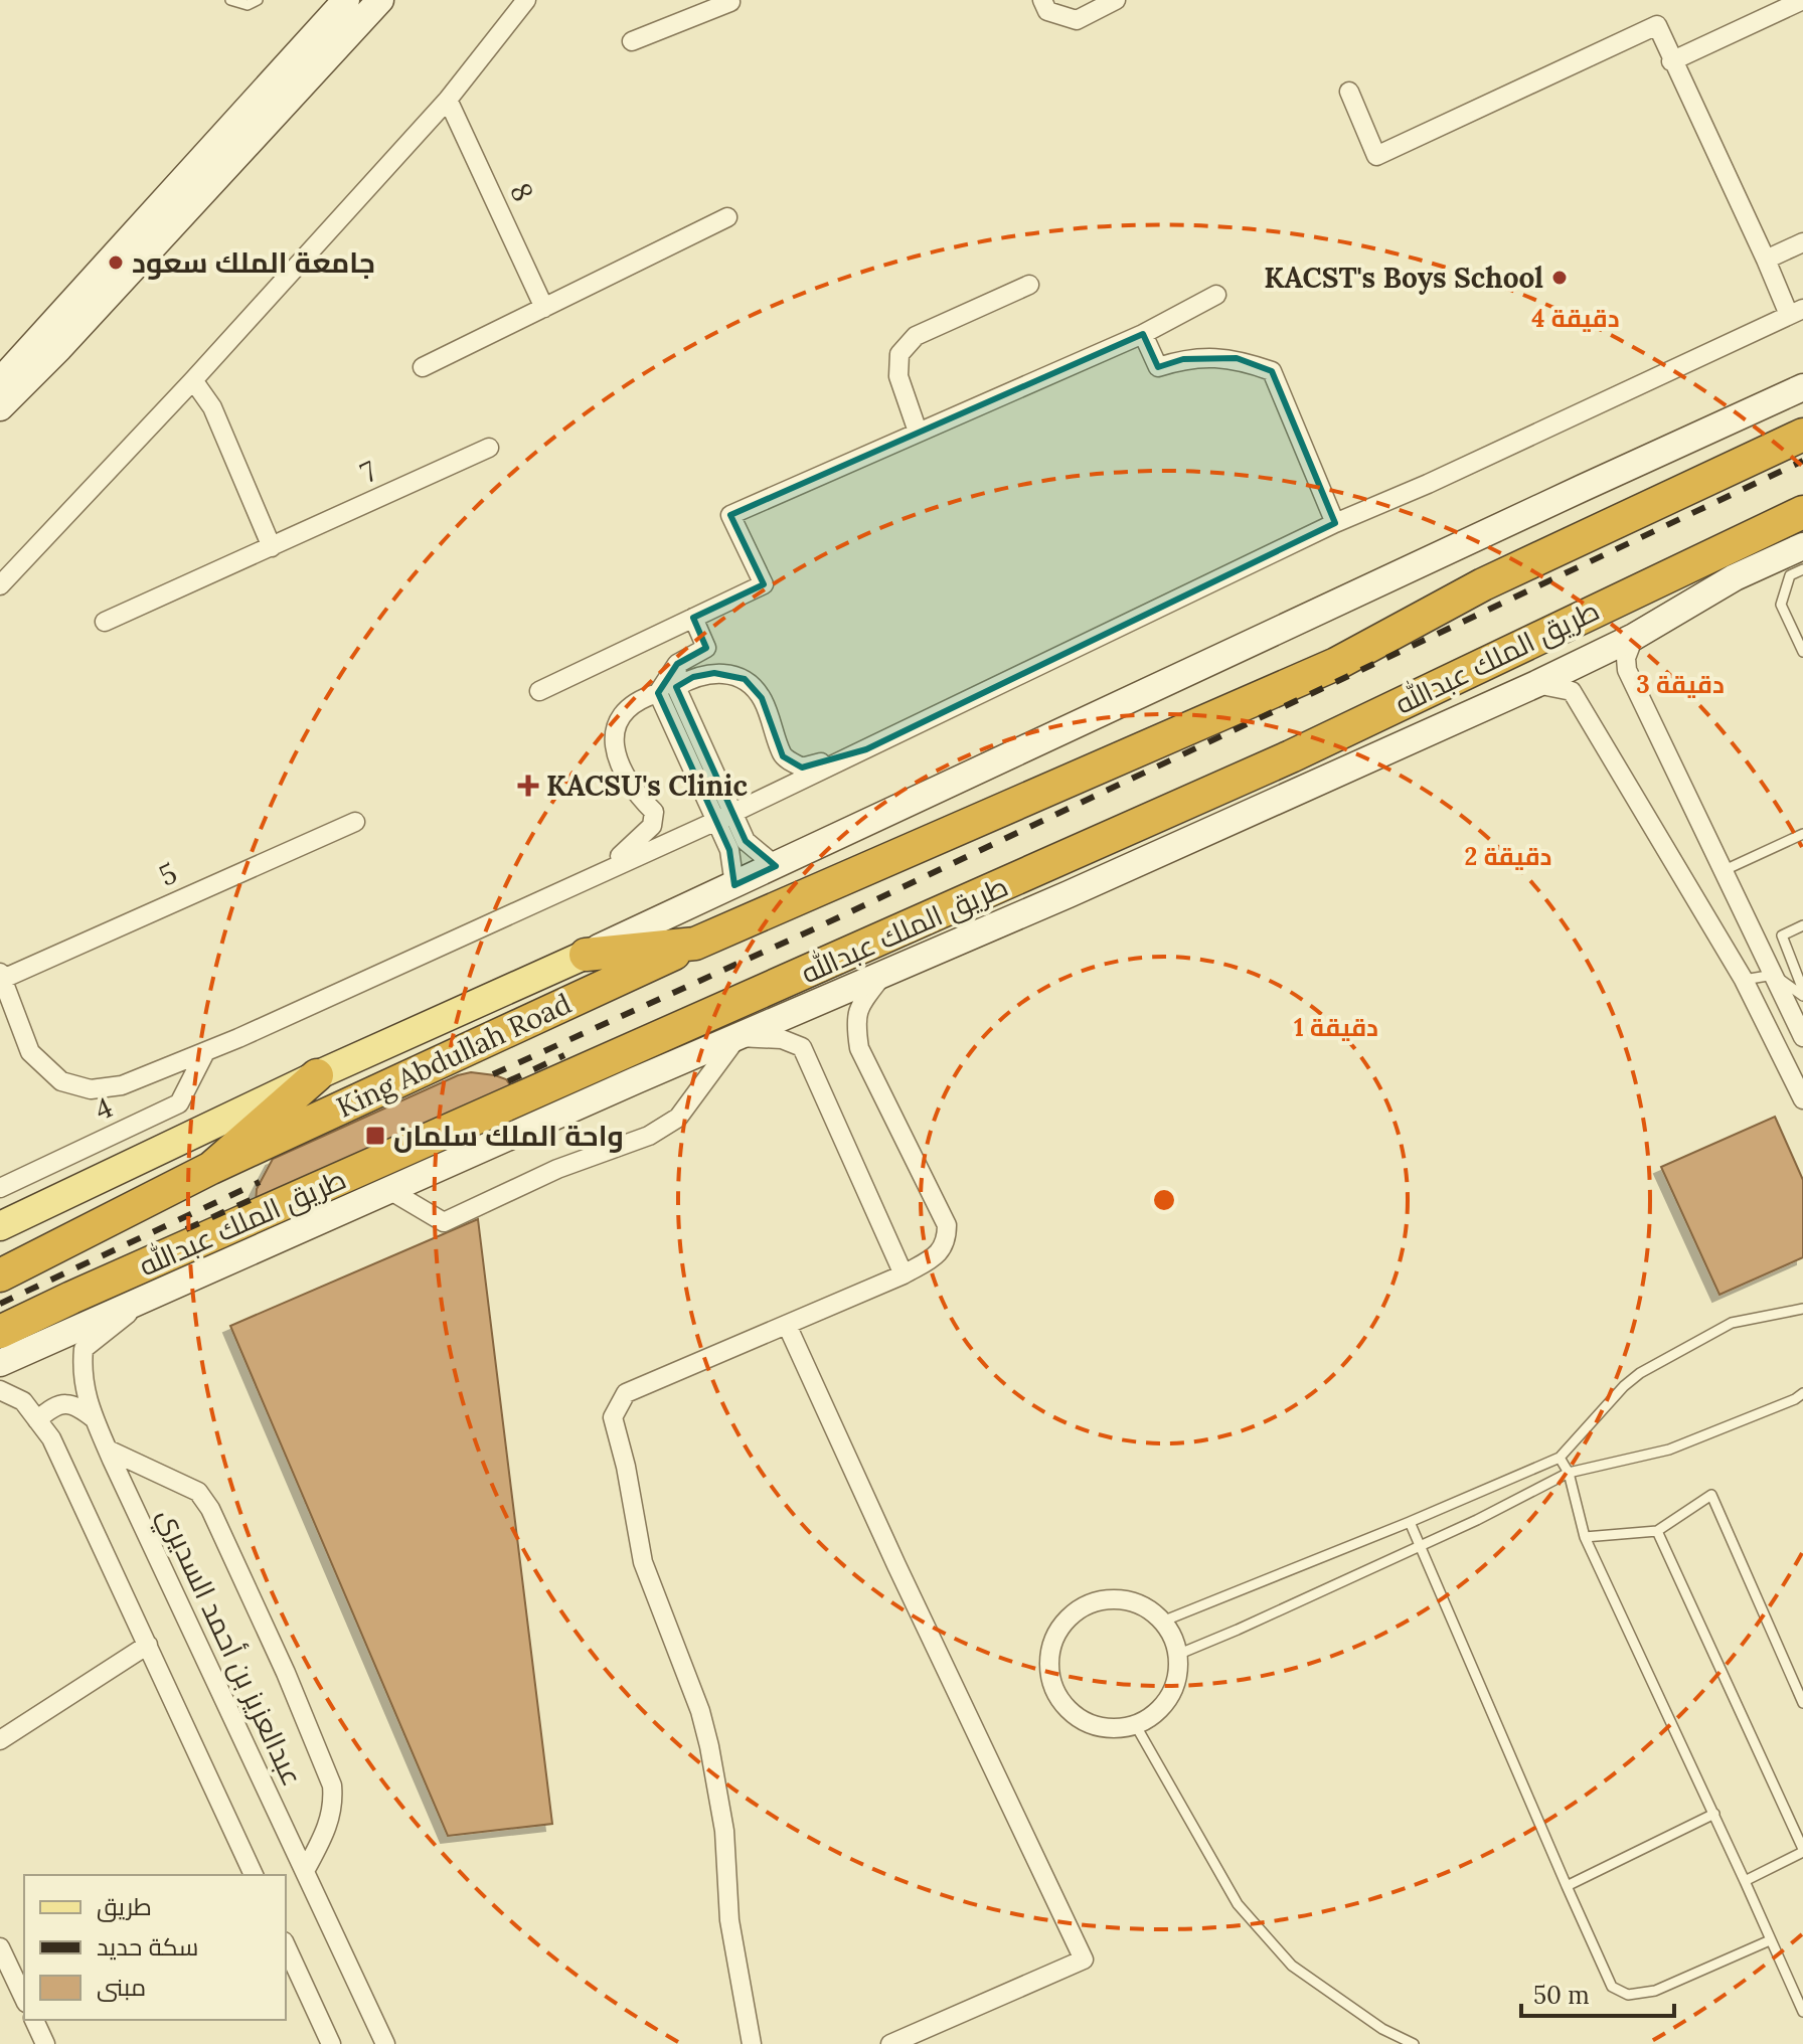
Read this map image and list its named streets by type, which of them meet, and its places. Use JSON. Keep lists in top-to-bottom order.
{
  "streets": {
    "highway": ["طريق الملك عبدالله", "King Abdullah Road"],
    "street": [
      "8",
      "7",
      "5",
      "4",
      "عبدالعزيز بن أحمد السديري"
    ]
  },
  "crossings": [
    ["طريق الملك عبدالله", "King Abdullah Road"]
  ],
  "places": {
    "other": ["جامعة الملك سعود", "KACST's Boys School"],
    "health": ["KACSU's Clinic"],
    "transit": ["واحة الملك سلمان"]
  },
  "legend": ["طريق", "سكة حديد", "مبنى"],
  "scale_bar": "50 m",
  "rings": [
    "4 دقيقة",
    "3 دقيقة",
    "2 دقيقة",
    "1 دقيقة"
  ]
}
